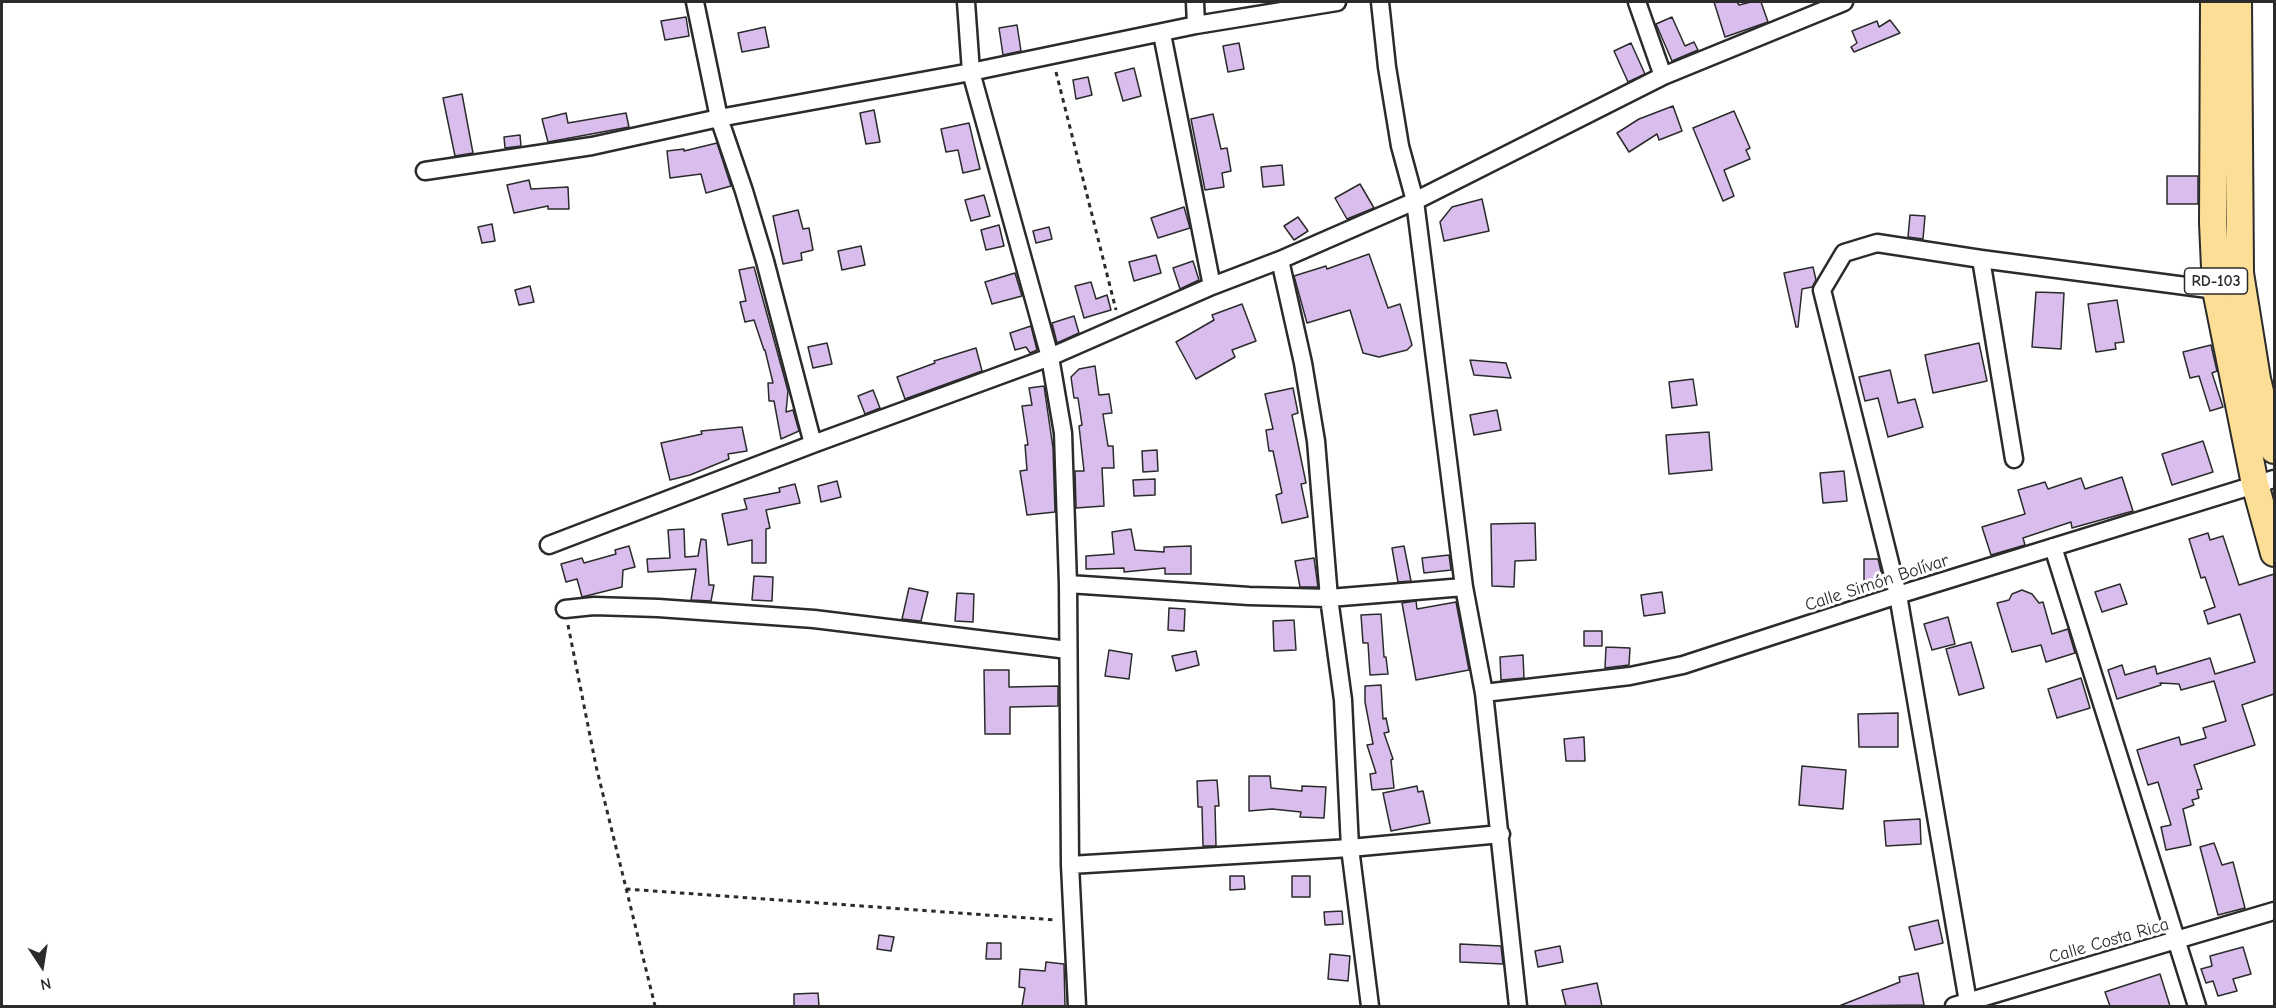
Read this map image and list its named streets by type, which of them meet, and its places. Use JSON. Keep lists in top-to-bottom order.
{
  "streets": {
    "main road": ["RD-103"],
    "street": ["Calle Simón Bolívar", "Calle Costa Rica"]
  },
  "crossings": [
    ["RD-103", "Calle Simón Bolívar"]
  ],
  "north": "bottom"
}
